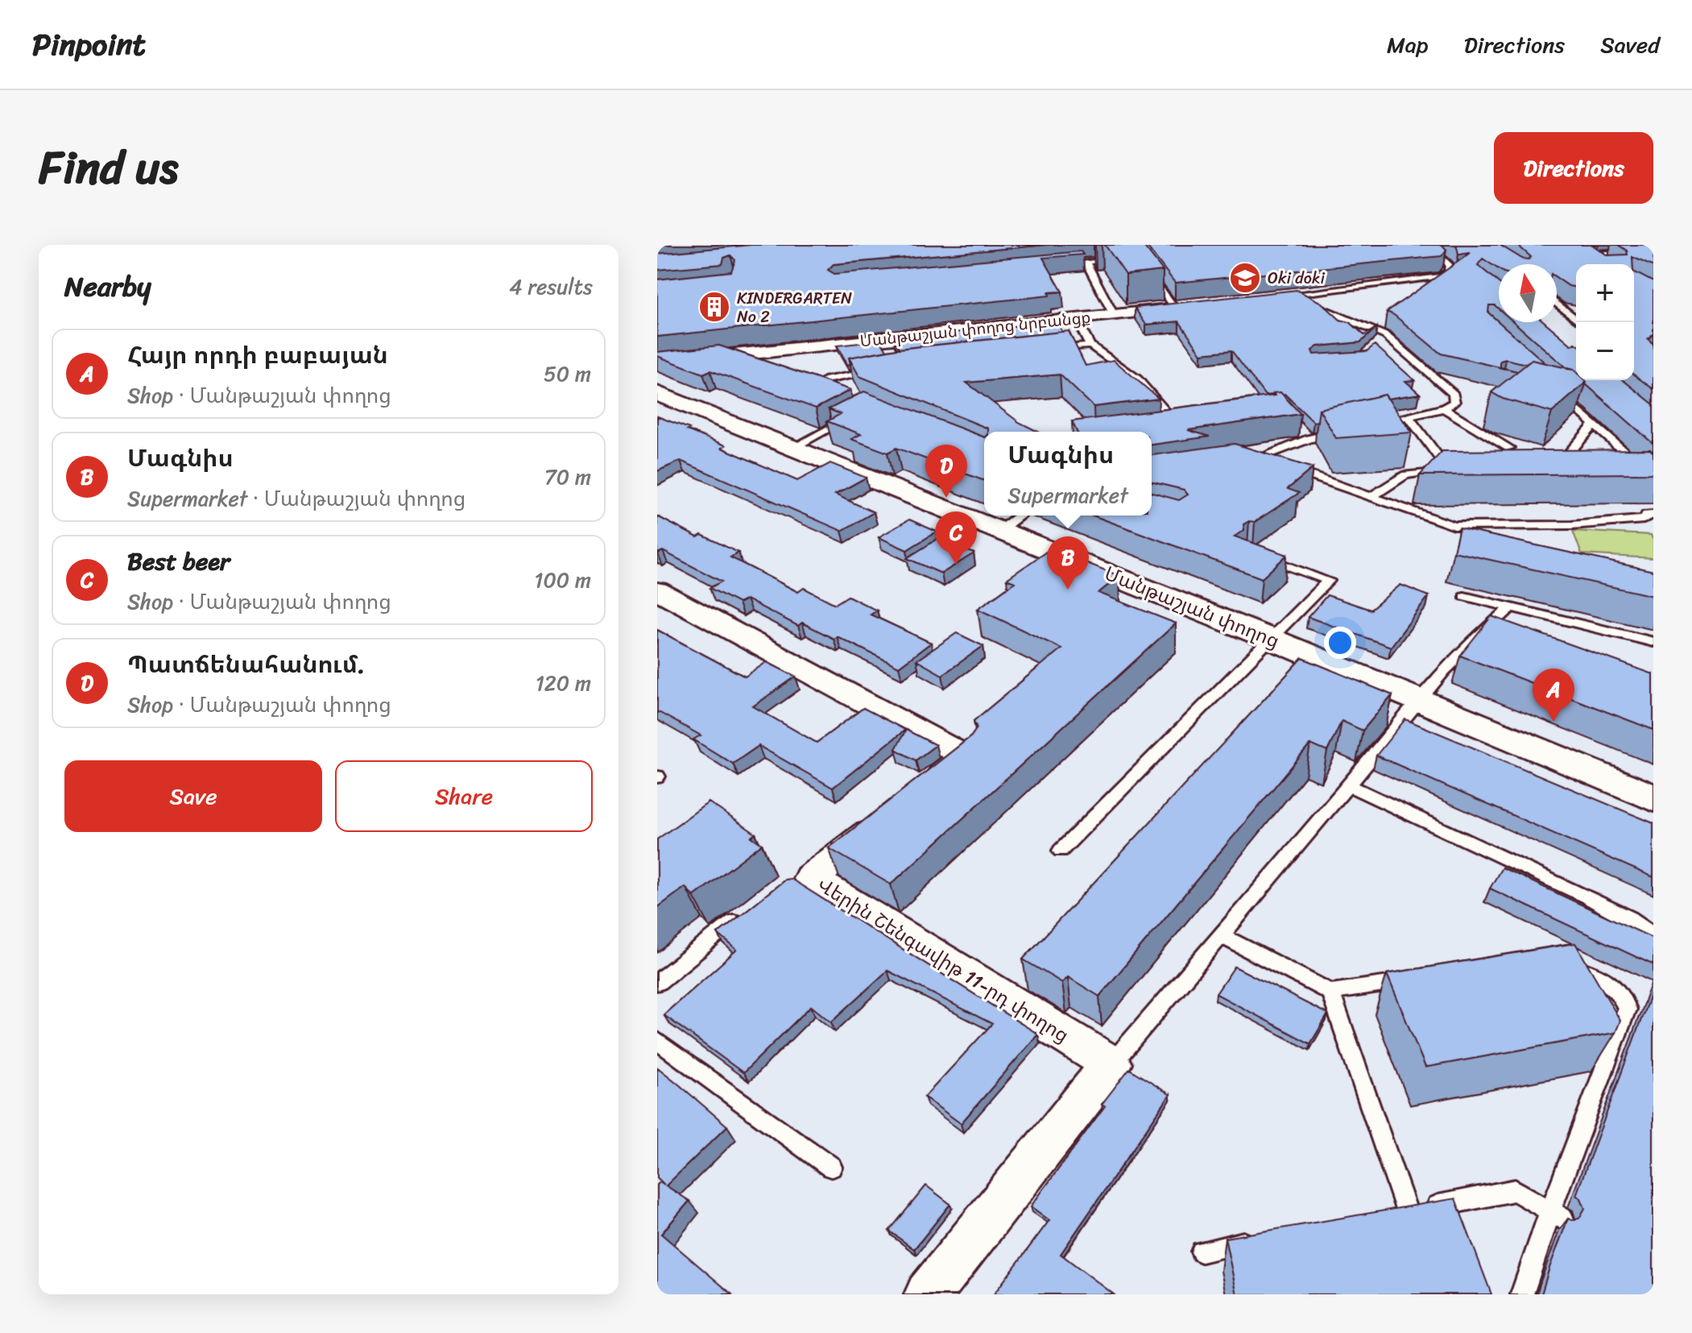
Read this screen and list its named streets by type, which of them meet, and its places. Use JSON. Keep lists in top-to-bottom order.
{
  "streets": {
    "street": ["Մանթաշյան փողոց նրբանցք", "Մանթաշյան փողոց", "Վերին Շենգավիթ 11-րդ փողոց"]
  },
  "places": {
    "school or university": ["Oki doki"],
    "building": ["KINDERGARTEN No 2"]
  },
  "north": "top",
  "page": {
    "header": "Pinpoint",
    "nav": ["Map", "Directions", "Saved"],
    "title": "Find us",
    "buttons": [
      "Directions",
      ["Save", "Share"]
    ],
    "heading": ["Nearby", "4 results"],
    "map_buttons": ["+", "−"],
    "list": [
      {
        "mark": "A",
        "name": "Հայր որդի բաբայան",
        "note": "Shop · Մանթաշյան փողոց",
        "value": "50 m"
      },
      {
        "mark": "B",
        "name": "Մագնիս",
        "note": "Supermarket · Մանթաշյան փողոց",
        "value": "70 m"
      },
      {
        "mark": "C",
        "name": "Best beer",
        "note": "Shop · Մանթաշյան փողոց",
        "value": "100 m"
      },
      {
        "mark": "D",
        "name": "Պատճենահանում.",
        "note": "Shop · Մանթաշյան փողոց",
        "value": "120 m"
      }
    ],
    "popup": ["Մագնիս", "Supermarket"],
    "pins": [
      "D",
      "C",
      "B",
      "A"
    ]
  }
}
